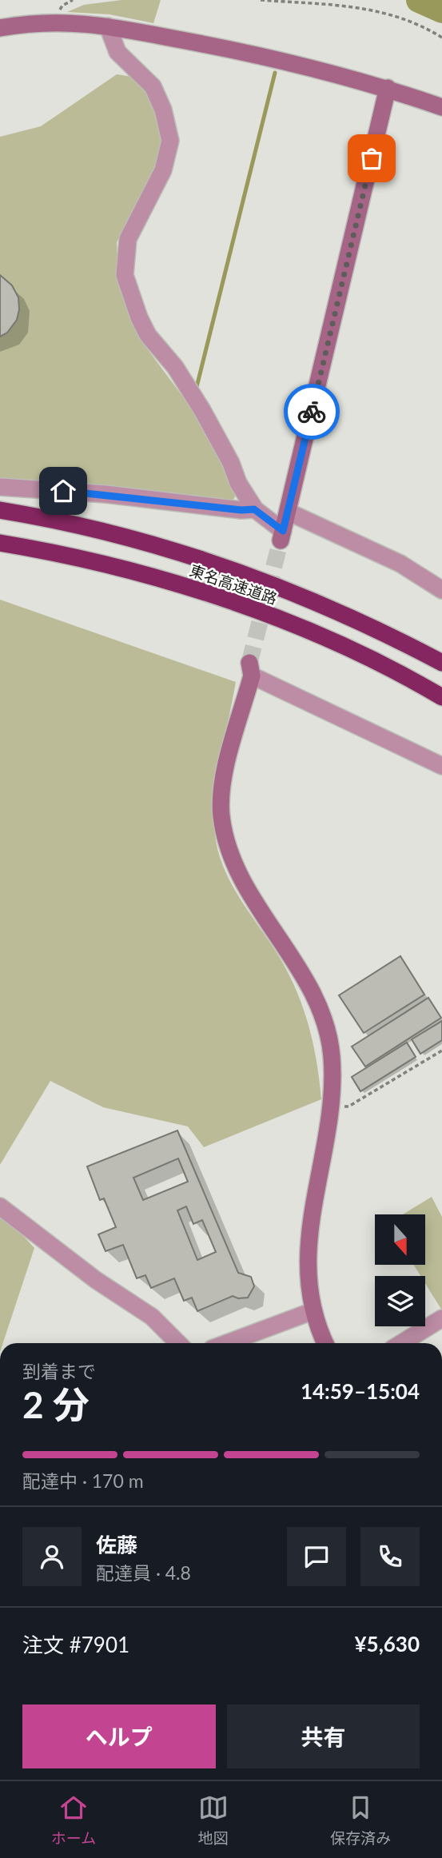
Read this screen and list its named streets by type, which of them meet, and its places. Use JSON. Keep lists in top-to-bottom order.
{
  "streets": {
    "highway": ["東名高速道路"]
  },
  "north": "bottom",
  "page": {
    "heading": ["2 分", "到着まで", "14:59–15:04"],
    "panel": [
      "佐藤",
      "配達員 · 4.8",
      "注文 #7901",
      "¥5,630"
    ],
    "bar": "配達中 · 170 m",
    "buttons": ["ヘルプ", "共有"],
    "tabs": ["ホーム", "地図", "保存済み"]
  }
}
